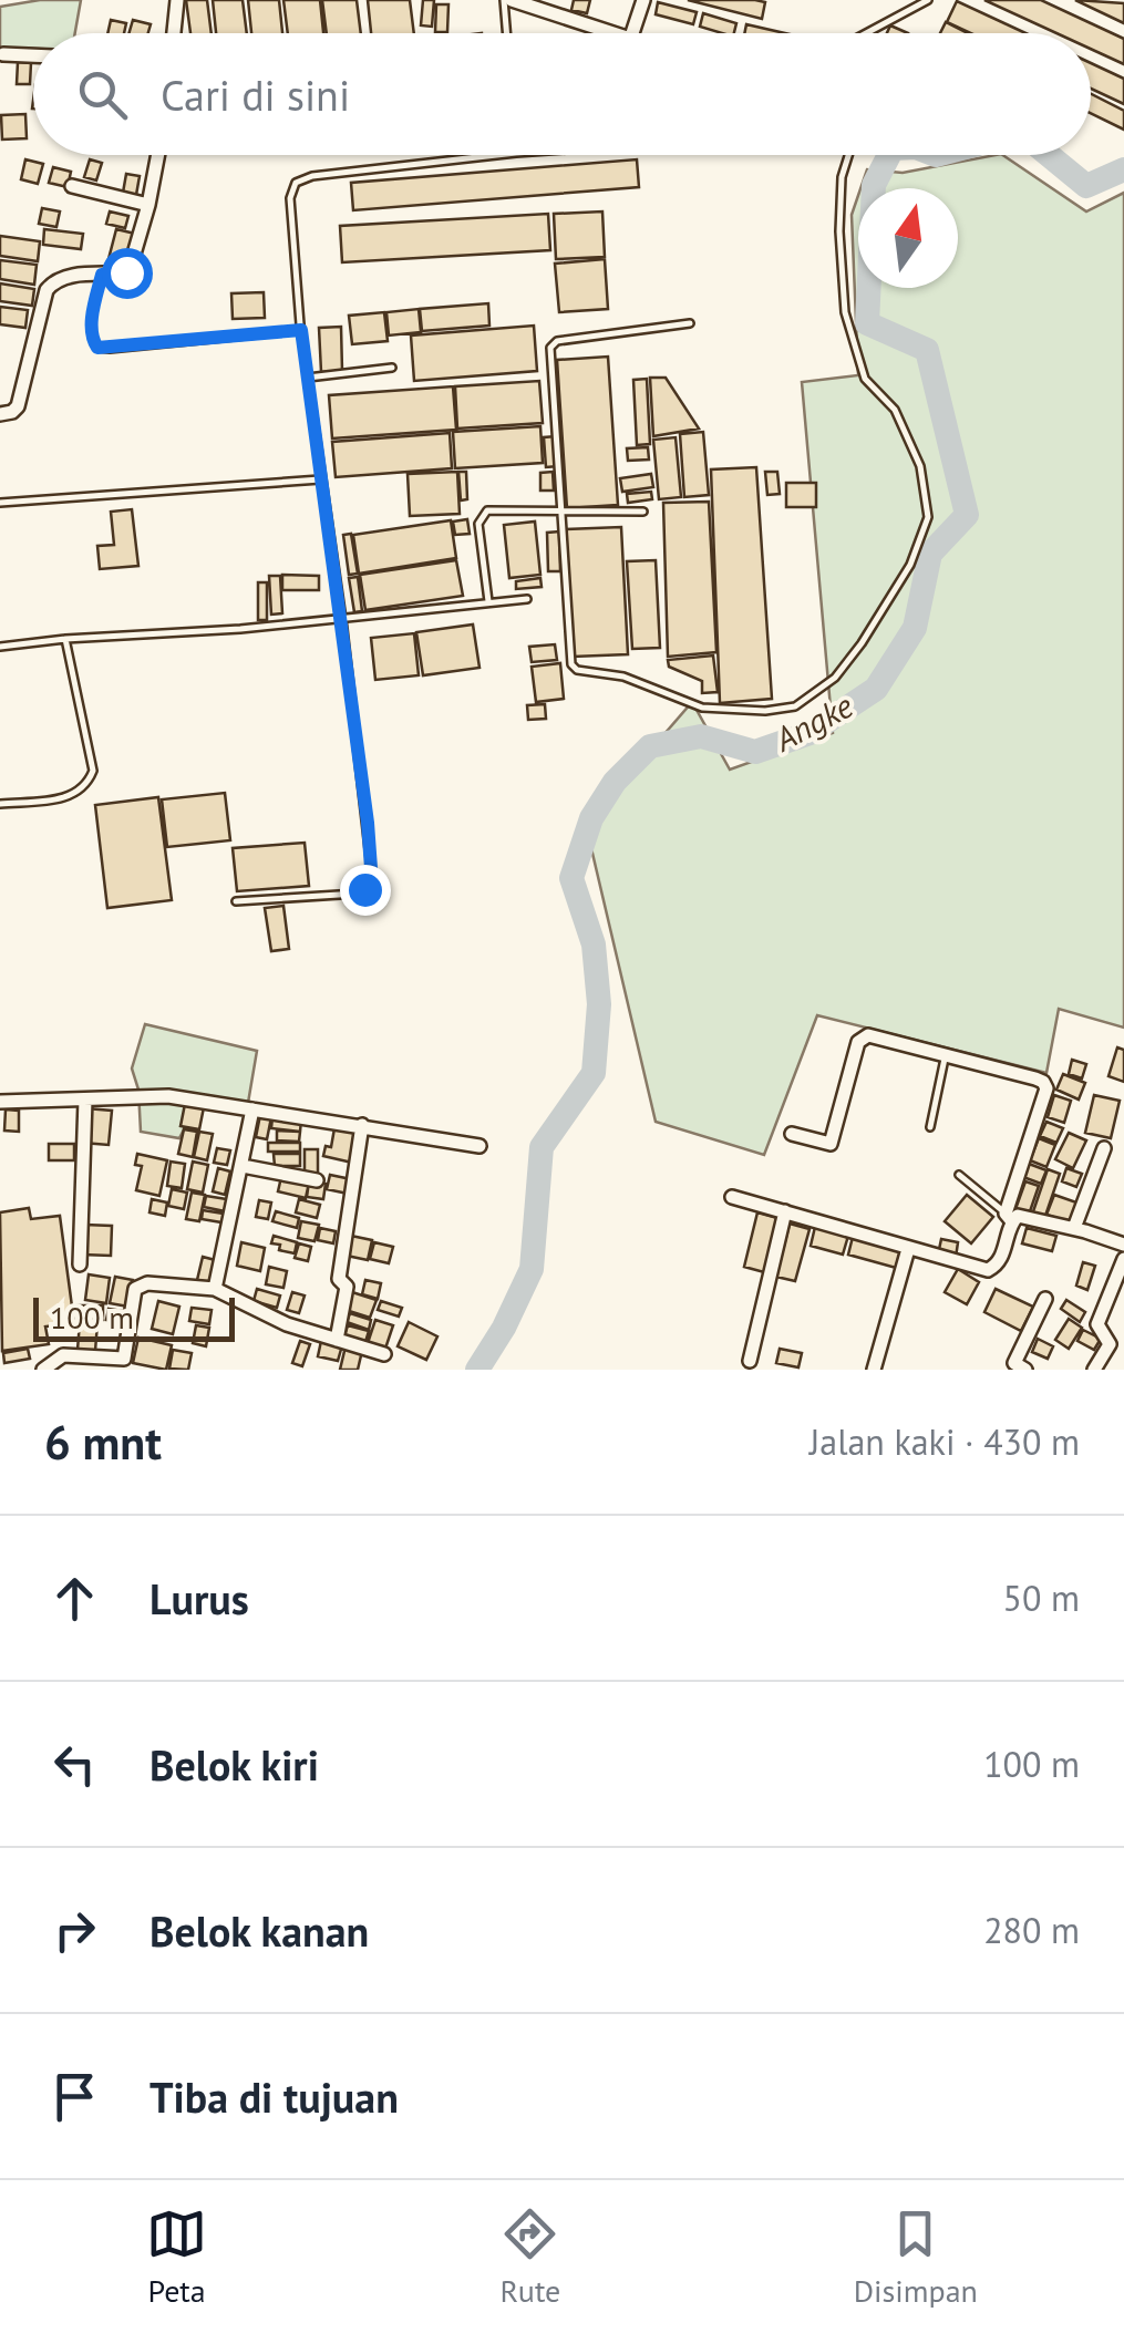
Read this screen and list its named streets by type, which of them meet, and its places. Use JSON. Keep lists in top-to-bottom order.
{
  "water": ["Angke"],
  "scale_bar": "100 m",
  "north": "top",
  "page": {
    "search": "Cari di sini",
    "scale": "100 m",
    "heading": ["6 mnt", "Jalan kaki · 430 m"],
    "list": [
      ["Lurus", "50 m"],
      ["Belok kiri", "100 m"],
      ["Belok kanan", "280 m"],
      "Tiba di tujuan"
    ],
    "nav": ["Peta", "Rute", "Disimpan"]
  }
}
